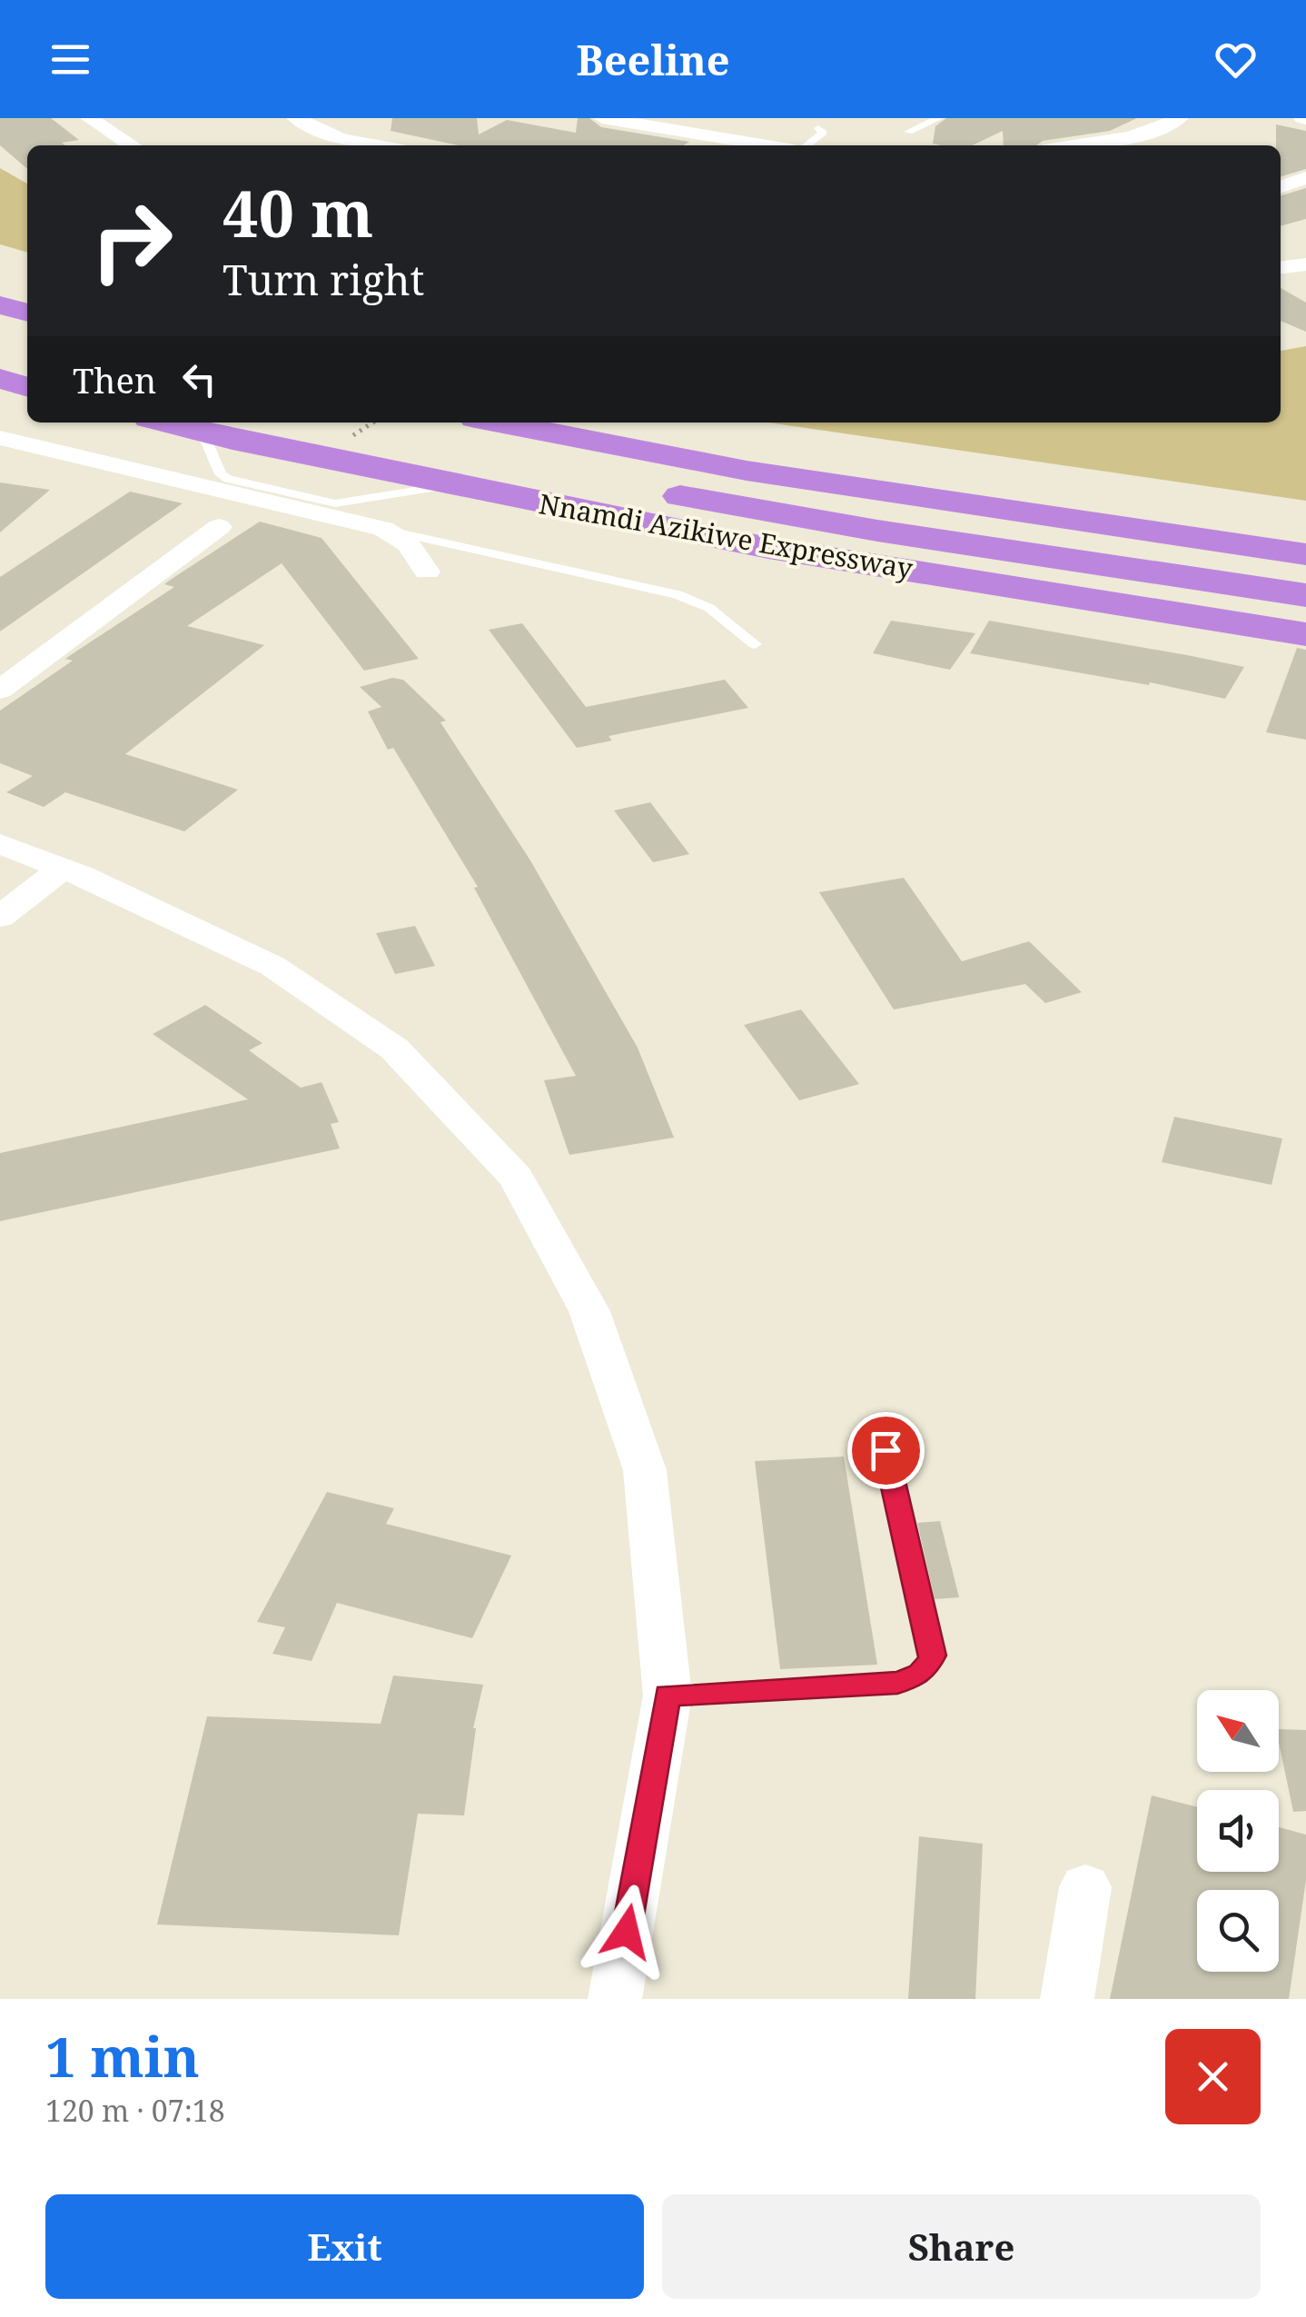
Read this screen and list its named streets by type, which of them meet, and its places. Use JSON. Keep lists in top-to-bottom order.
{
  "streets": {
    "highway": ["Nnamdi Azikiwe Expressway"]
  },
  "north": "top left",
  "page": {
    "header": "Beeline",
    "turn": ["40 m", "Turn right"],
    "then": "Then",
    "heading": ["1 min", "120 m · 07:18"],
    "buttons": ["Exit", "Share"]
  }
}
